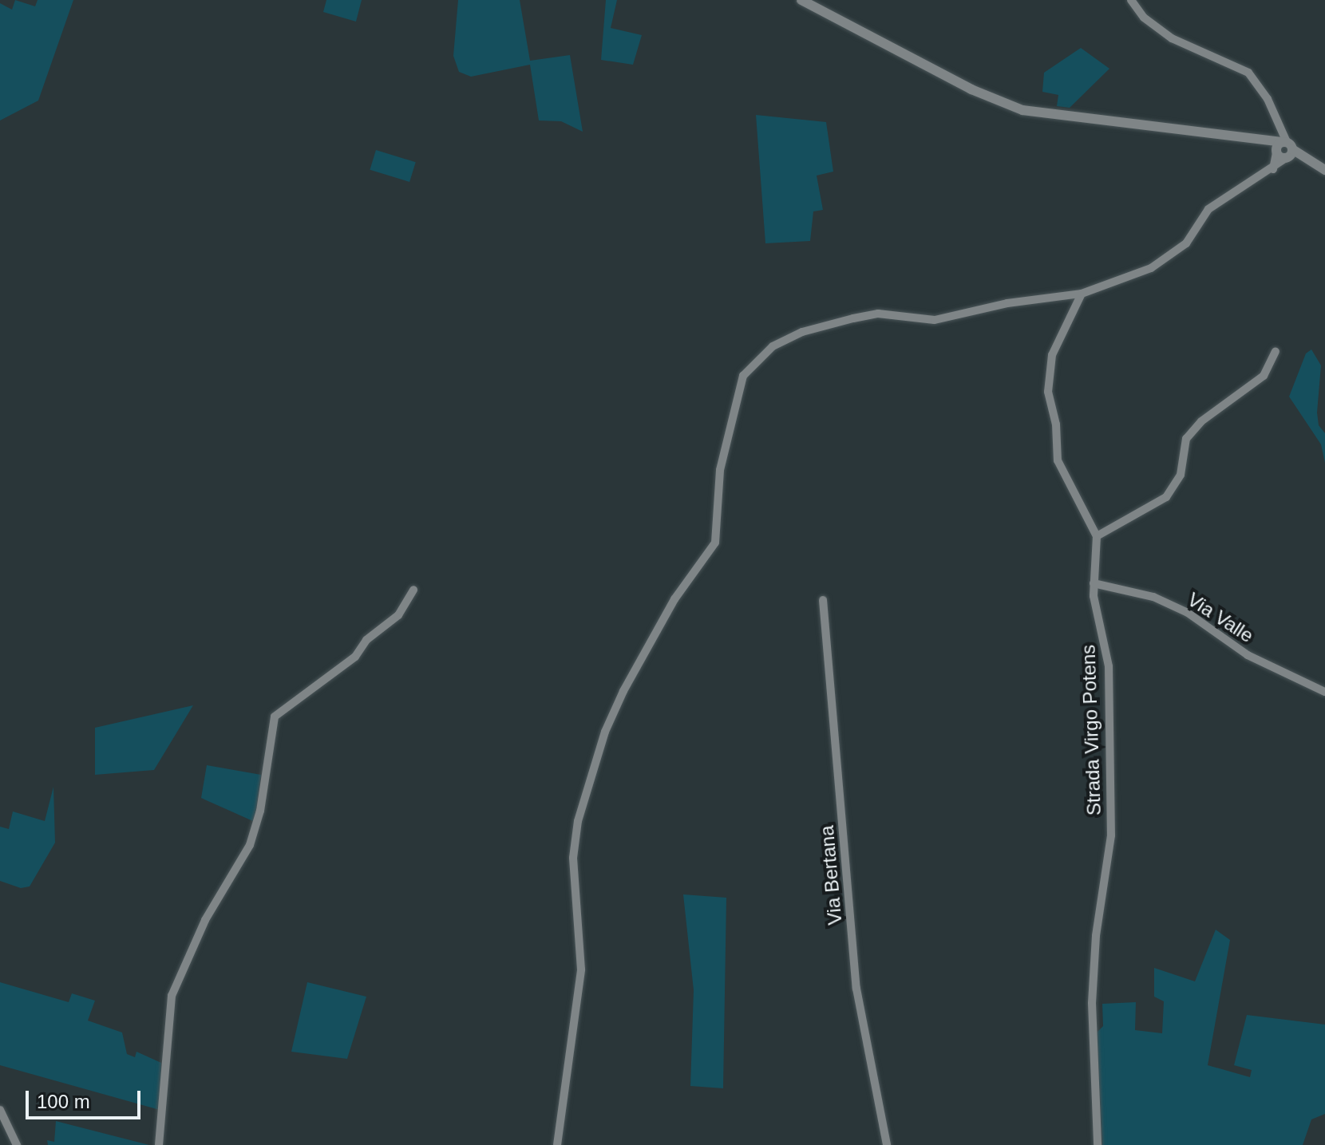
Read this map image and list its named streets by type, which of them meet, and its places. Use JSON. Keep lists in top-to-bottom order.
{
  "streets": {
    "street": ["Via Valle", "Strada Virgo Potens", "Via Bertana"]
  },
  "crossings": [
    ["Via Valle", "Strada Virgo Potens"]
  ],
  "scale_bar": "100 m"
}
